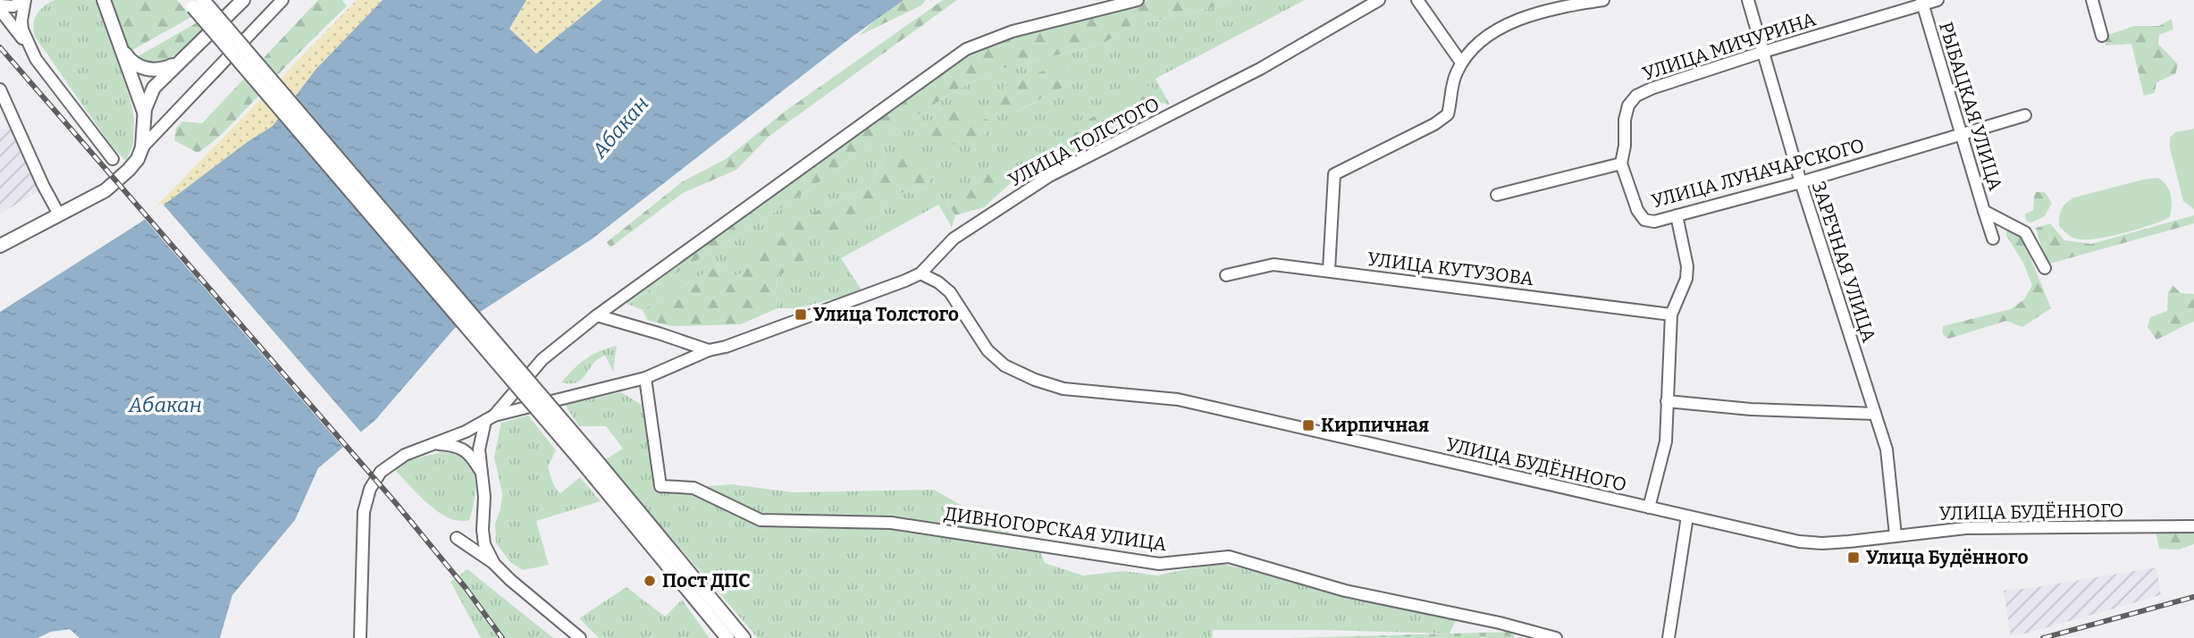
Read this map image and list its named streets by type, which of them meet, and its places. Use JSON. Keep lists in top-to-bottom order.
{
  "streets": {
    "street": [
      "УЛИЦА МИЧУРИНА",
      "РЫБАЦКАЯ УЛИЦА",
      "УЛИЦА ТОЛСТОГО",
      "УЛИЦА ЛУНАЧАРСКОГО",
      "ЗАРЕЧНАЯ УЛИЦА",
      "УЛИЦА КУТУЗОВА",
      "УЛИЦА БУДЁННОГО",
      "ДИВНОГОРСКАЯ УЛИЦА"
    ]
  },
  "crossings": [
    ["УЛИЦА МИЧУРИНА", "РЫБАЦКАЯ УЛИЦА"],
    ["УЛИЦА МИЧУРИНА", "УЛИЦА ЛУНАЧАРСКОГО"],
    ["УЛИЦА МИЧУРИНА", "ЗАРЕЧНАЯ УЛИЦА"],
    ["РЫБАЦКАЯ УЛИЦА", "УЛИЦА ЛУНАЧАРСКОГО"],
    ["УЛИЦА ТОЛСТОГО", "УЛИЦА БУДЁННОГО"],
    ["УЛИЦА ТОЛСТОГО", "ДИВНОГОРСКАЯ УЛИЦА"],
    ["УЛИЦА ЛУНАЧАРСКОГО", "ЗАРЕЧНАЯ УЛИЦА"],
    ["ЗАРЕЧНАЯ УЛИЦА", "УЛИЦА БУДЁННОГО"]
  ],
  "water": ["Абакан"],
  "places": {
    "transit": ["Улица Толстого", "Кирпичная", "Улица Будённого"],
    "other": ["Пост ДПС"]
  }
}
